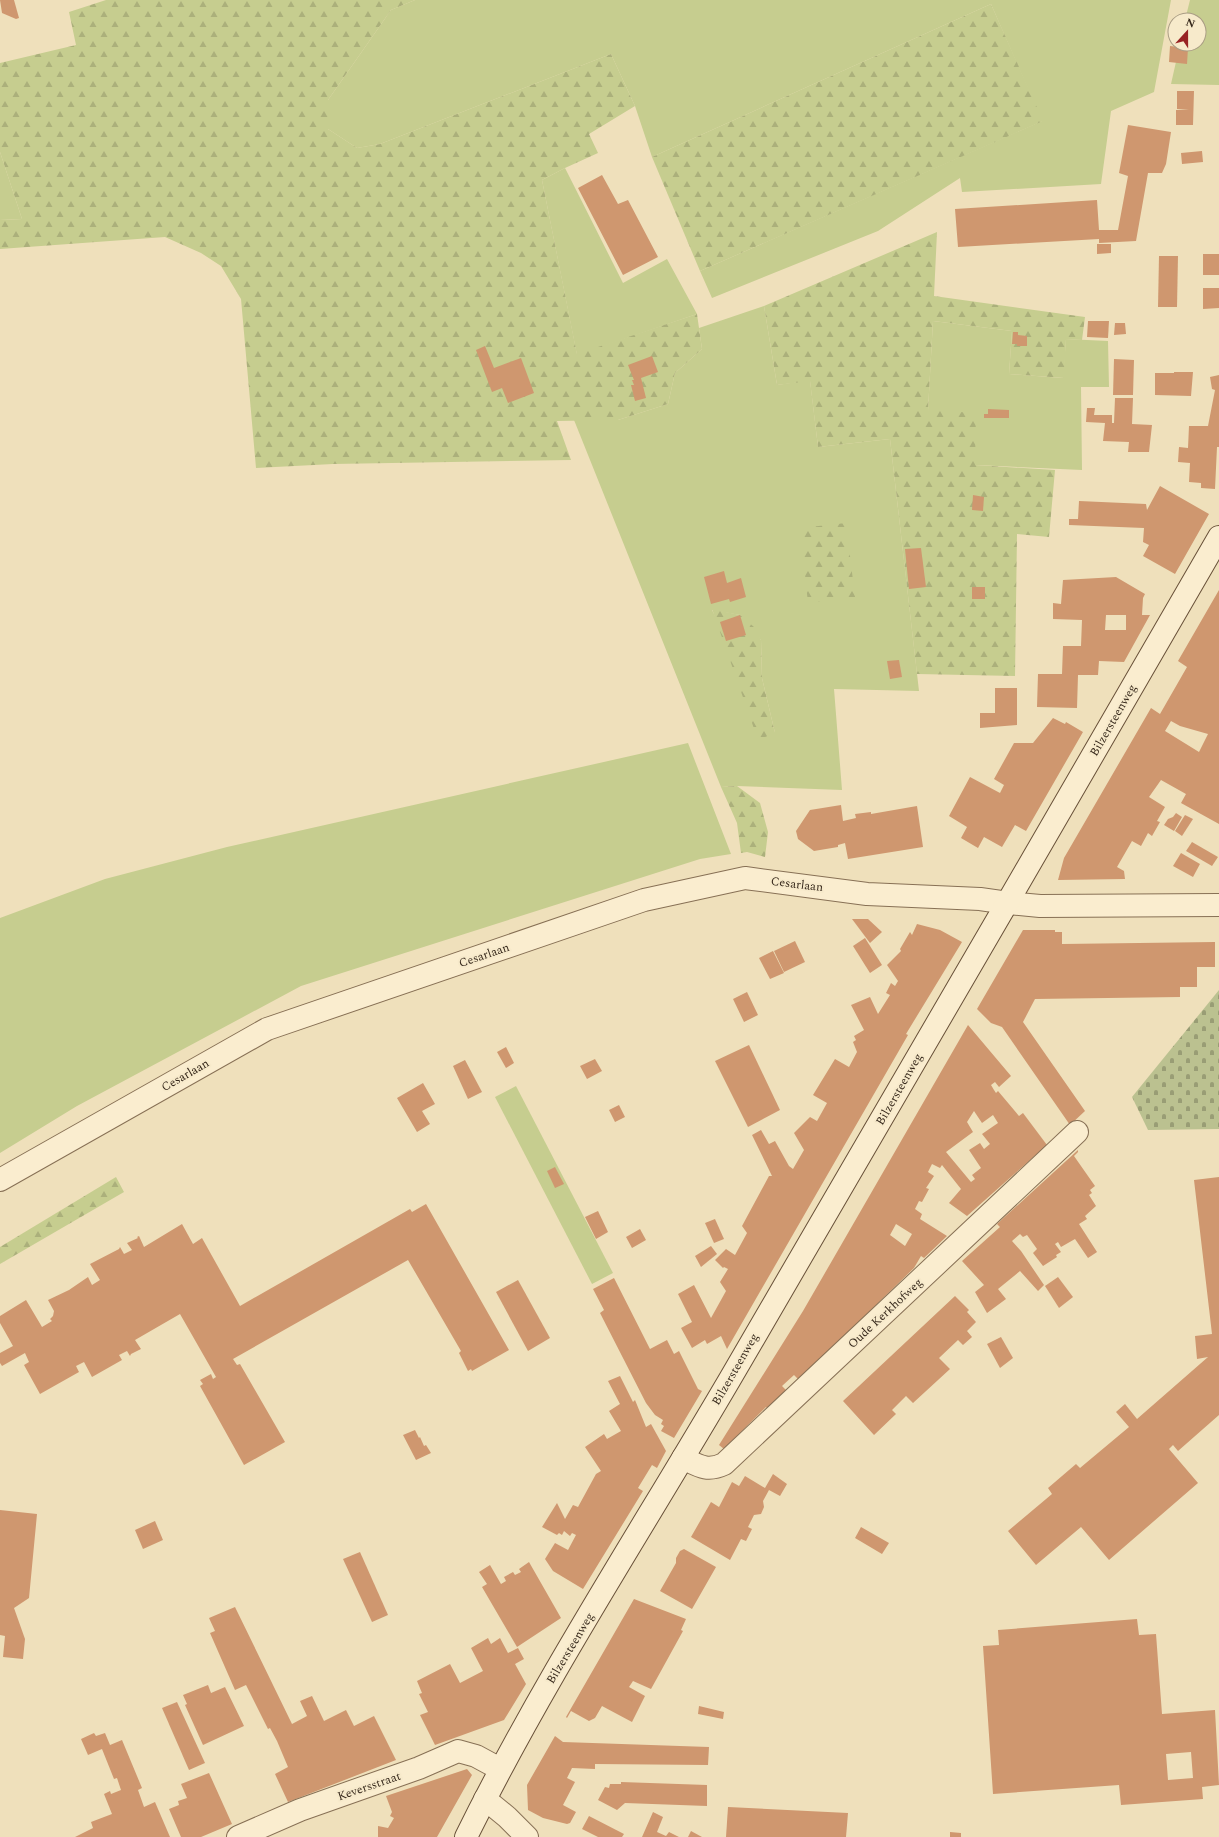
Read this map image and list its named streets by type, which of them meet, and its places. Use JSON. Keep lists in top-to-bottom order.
{
  "streets": {
    "street": [
      "Bilzersteenweg",
      "Cesarlaan",
      "Oude Kerkhofweg",
      "Keversstraat"
    ]
  },
  "crossings": [
    ["Bilzersteenweg", "Cesarlaan"],
    ["Bilzersteenweg", "Oude Kerkhofweg"],
    ["Bilzersteenweg", "Keversstraat"]
  ],
  "north": "top"
}
